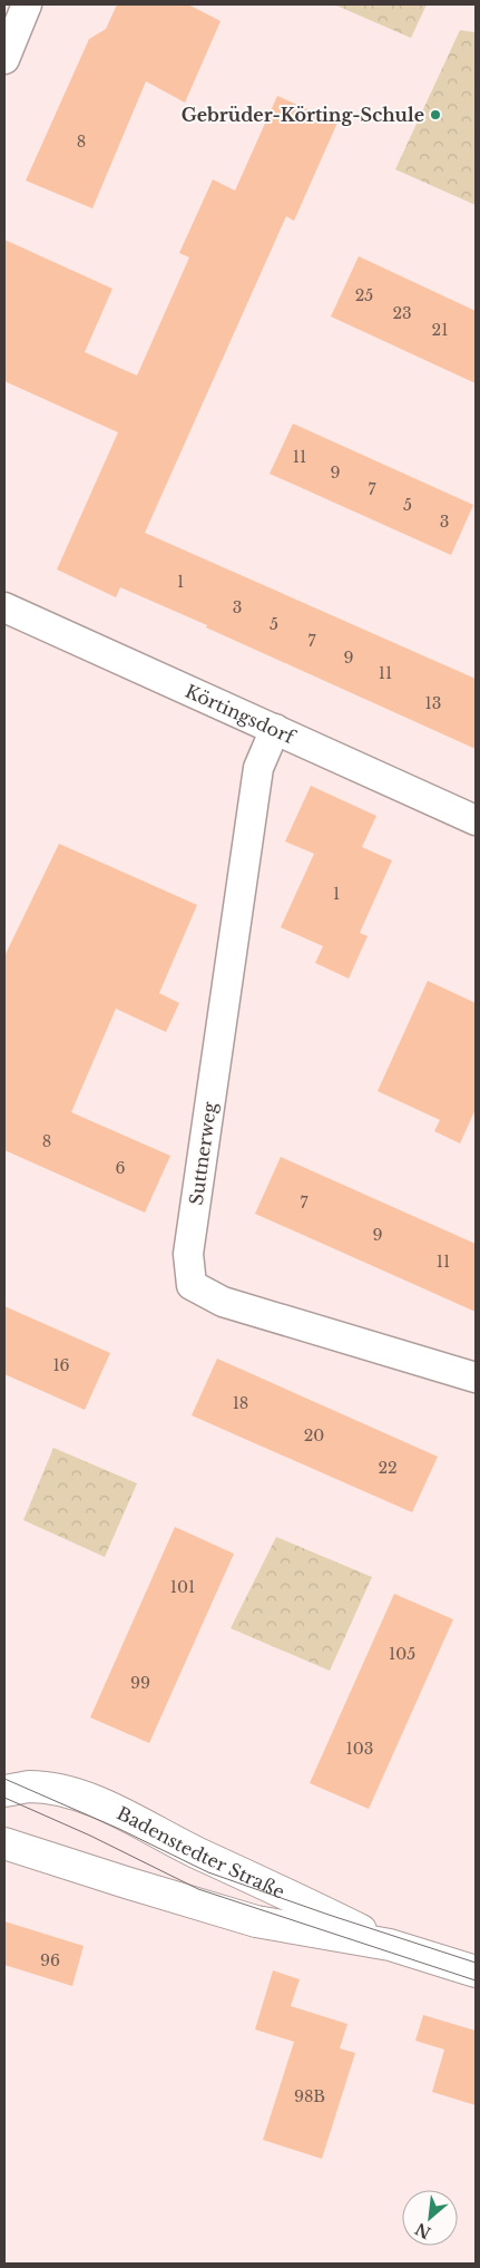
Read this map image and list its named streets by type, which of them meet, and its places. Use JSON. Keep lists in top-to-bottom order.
{
  "streets": {
    "street": ["Körtingsdorf", "Suttnerweg", "Badenstedter Straße"]
  },
  "crossings": [
    ["Körtingsdorf", "Suttnerweg"]
  ],
  "places": ["Gebrüder-Körting-Schule"],
  "house_numbers": [
    "8",
    "25",
    "23",
    "21",
    "11",
    "9",
    "7",
    "5",
    "3",
    "1",
    "3",
    "5",
    "7",
    "9",
    "11",
    "13",
    "1",
    "8",
    "6",
    "7",
    "9",
    "11",
    "16",
    "18",
    "20",
    "22",
    "101",
    "105",
    "99",
    "103",
    "96",
    "98B"
  ],
  "north": "bottom left"
}
